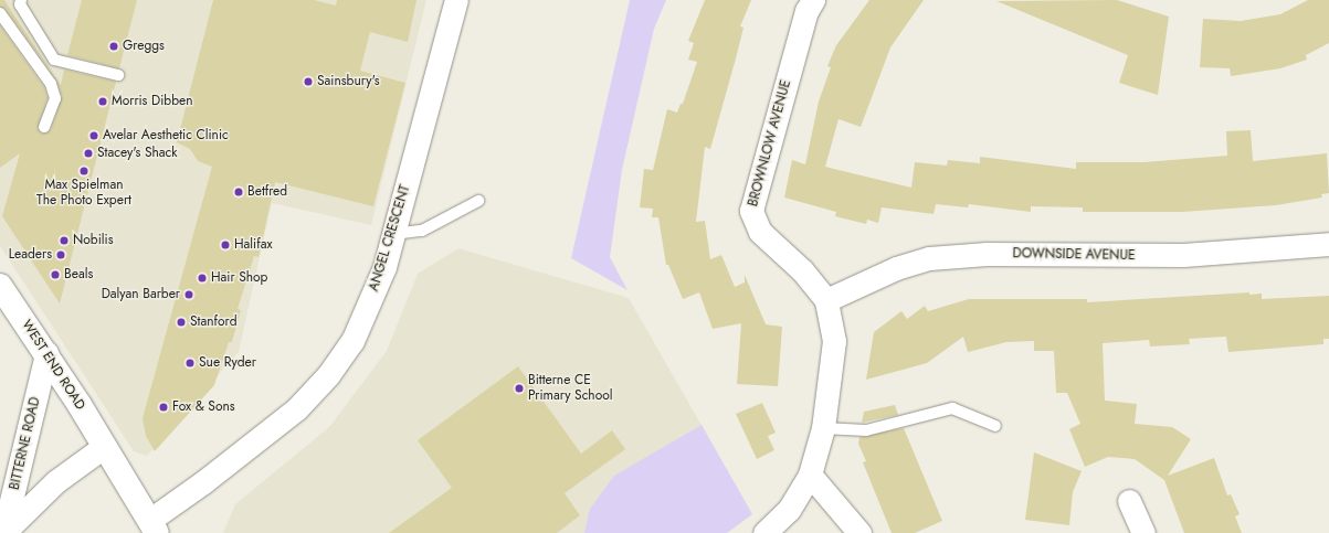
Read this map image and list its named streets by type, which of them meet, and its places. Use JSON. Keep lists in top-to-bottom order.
{
  "streets": {
    "street": [
      "BROWNLOW AVENUE",
      "ANGEL CRESCENT",
      "DOWNSIDE AVENUE",
      "WEST END ROAD",
      "BITTERNE ROAD"
    ]
  },
  "crossings": [
    ["BROWNLOW AVENUE", "DOWNSIDE AVENUE"],
    ["ANGEL CRESCENT", "WEST END ROAD"],
    ["WEST END ROAD", "BITTERNE ROAD"]
  ],
  "places": [
    "Greggs",
    "Sainsbury's",
    "Morris Dibben",
    "Avelar Aesthetic Clinic",
    "Stacey's Shack",
    "Max Spielman The Photo Expert",
    "Betfred",
    "Nobilis",
    "Halifax",
    "Leaders",
    "Beals",
    "Hair Shop",
    "Dalyan Barber",
    "Stanford",
    "Sue Ryder",
    "Bitterne CE Primary School",
    "Fox & Sons"
  ]
}
